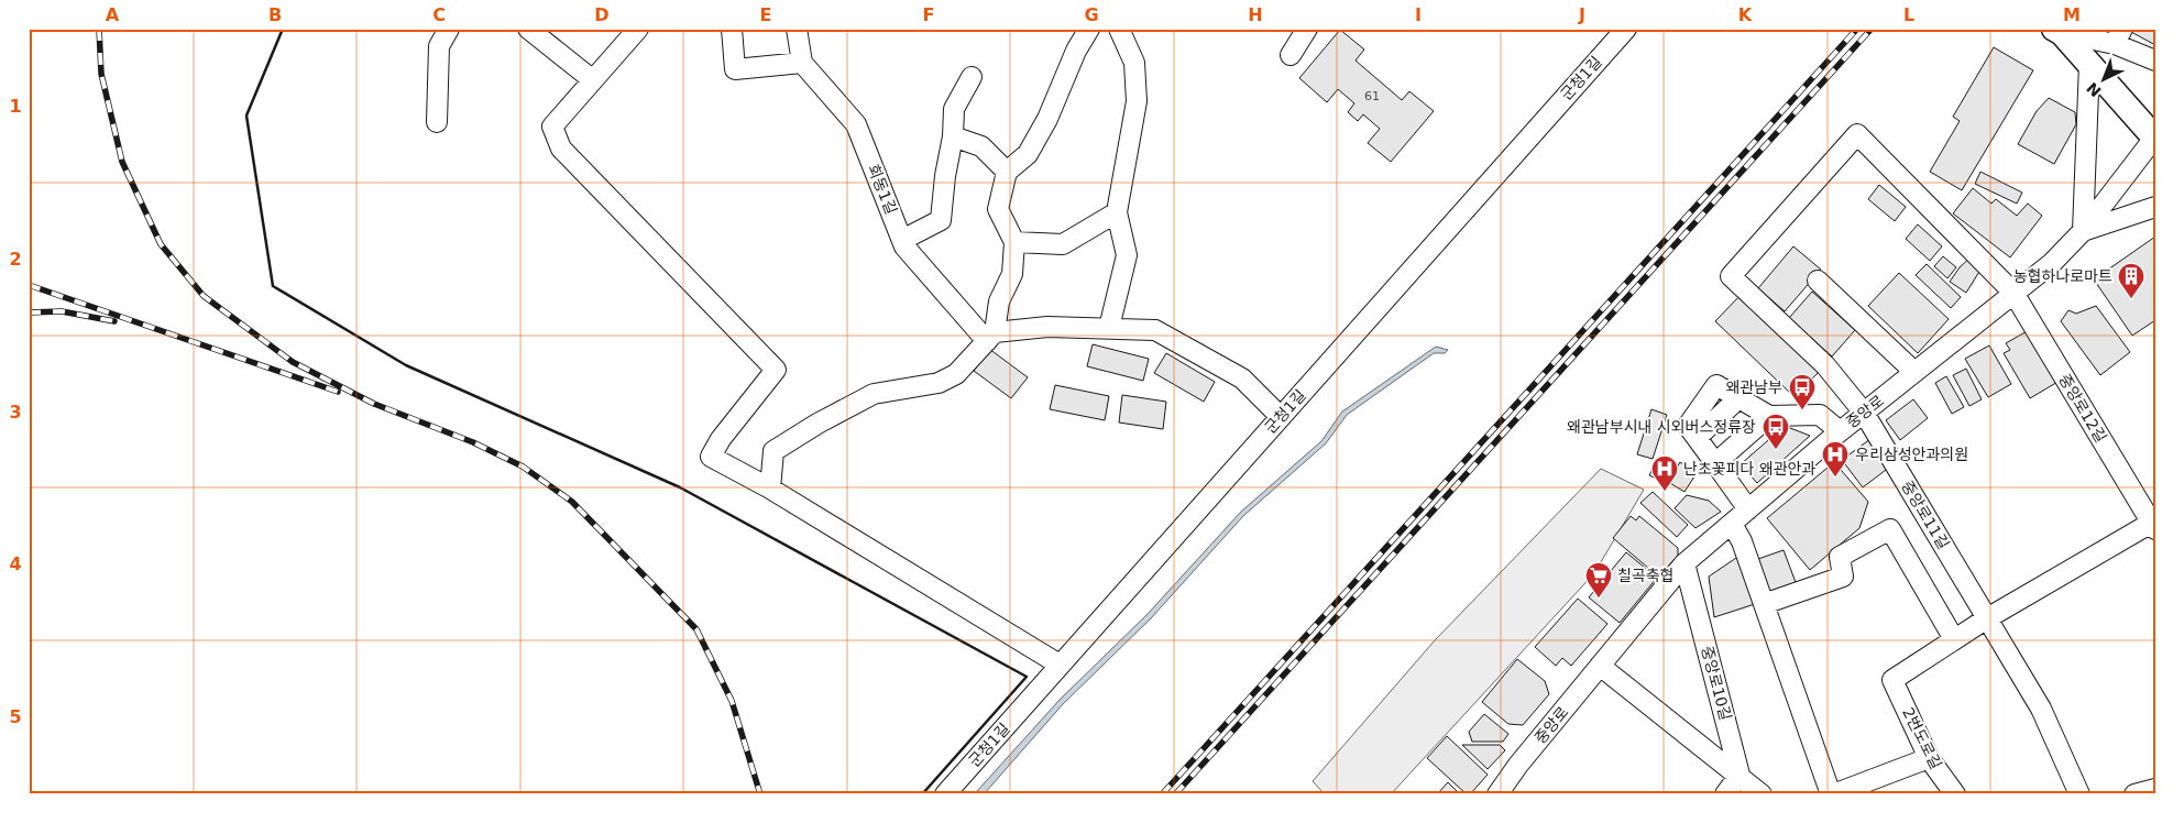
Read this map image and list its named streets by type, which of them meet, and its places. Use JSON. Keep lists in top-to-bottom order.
{
  "streets": {
    "street": [
      "군청1길",
      "회동1길",
      "중앙로12길",
      "중앙로",
      "중앙로11길",
      "중앙로10길",
      "2번도로길"
    ]
  },
  "crossings": [
    ["중앙로12길", "중앙로"],
    ["중앙로12길", "중앙로11길"],
    ["중앙로", "중앙로11길"],
    ["중앙로", "중앙로10길"]
  ],
  "places": {
    "building": ["농협하나로마트"],
    "bus stop": ["왜관남부", "왜관남부시내 시외버스정류장"],
    "hospital": ["우리삼성안과의원", "난초꽃피다 왜관안과"],
    "supermarket": ["칠곡축협"]
  },
  "house_numbers": ["61"],
  "north": "bottom left",
  "grid": {
    "columns": [
      "A",
      "B",
      "C",
      "D",
      "E",
      "F",
      "G",
      "H",
      "I",
      "J",
      "K",
      "L",
      "M"
    ],
    "rows": [
      "1",
      "2",
      "3",
      "4",
      "5"
    ]
  }
}
